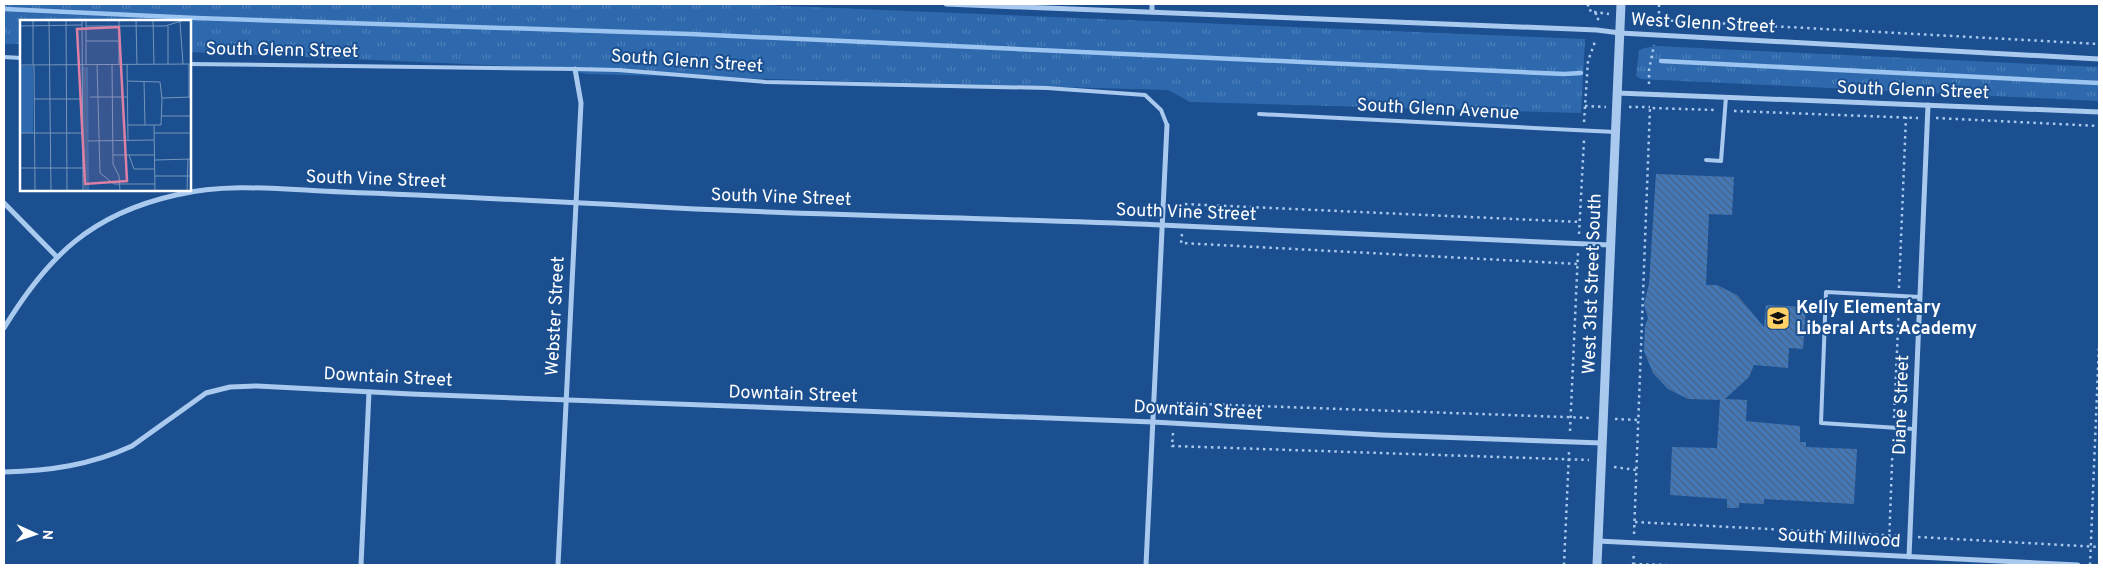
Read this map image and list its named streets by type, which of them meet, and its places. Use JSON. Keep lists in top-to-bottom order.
{
  "streets": {
    "street": [
      "West Glenn Street",
      "South Glenn Street",
      "South Vine Street",
      "West 31st Street South",
      "Webster Street",
      "Downtain Street",
      "Diane Street",
      "South Millwood"
    ],
    "lane": ["South Glenn Avenue"]
  },
  "crossings": [
    ["West Glenn Street", "West 31st Street South"],
    ["South Glenn Street", "Webster Street"],
    ["South Glenn Street", "Diane Street"],
    ["South Glenn Avenue", "West 31st Street South"],
    ["South Vine Street", "West 31st Street South"],
    ["South Vine Street", "Webster Street"],
    ["West 31st Street South", "Downtain Street"],
    ["West 31st Street South", "South Millwood"],
    ["Webster Street", "Downtain Street"],
    ["Diane Street", "South Millwood"]
  ],
  "places": {
    "school or university": ["Kelly Elementary Liberal Arts Academy"]
  },
  "north": "right"
}
